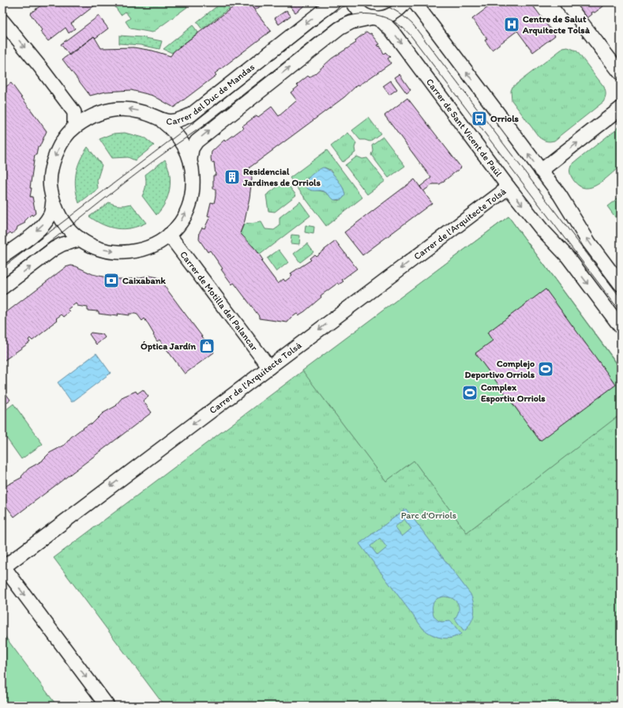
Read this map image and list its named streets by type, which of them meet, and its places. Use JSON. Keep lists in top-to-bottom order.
{
  "streets": {
    "street": [
      "Carrer del Duc de Mandas",
      "Carrer de Sant Vicent de Paül",
      "Carrer de l'Arquitecte Tolsà",
      "Carrer de Motilla del Palancar"
    ]
  },
  "crossings": [
    ["Carrer de Sant Vicent de Paül", "Carrer de l'Arquitecte Tolsà"],
    ["Carrer de l'Arquitecte Tolsà", "Carrer de Motilla del Palancar"]
  ],
  "one_way": ["Carrer de l'Arquitecte Tolsà"],
  "parks": ["Parc d'Orriols"],
  "places": {
    "hospital": ["Centre de Salut Arquitecte Tolsà"],
    "bus stop": ["Orriols"],
    "building": ["Residencial Jardines de Orriols"],
    "bank": ["Caixabank"],
    "shop": ["Óptica Jardín"],
    "sports": ["Complejo Deportivo Orriols", "Complex Esportiu Orriols"]
  }
}
